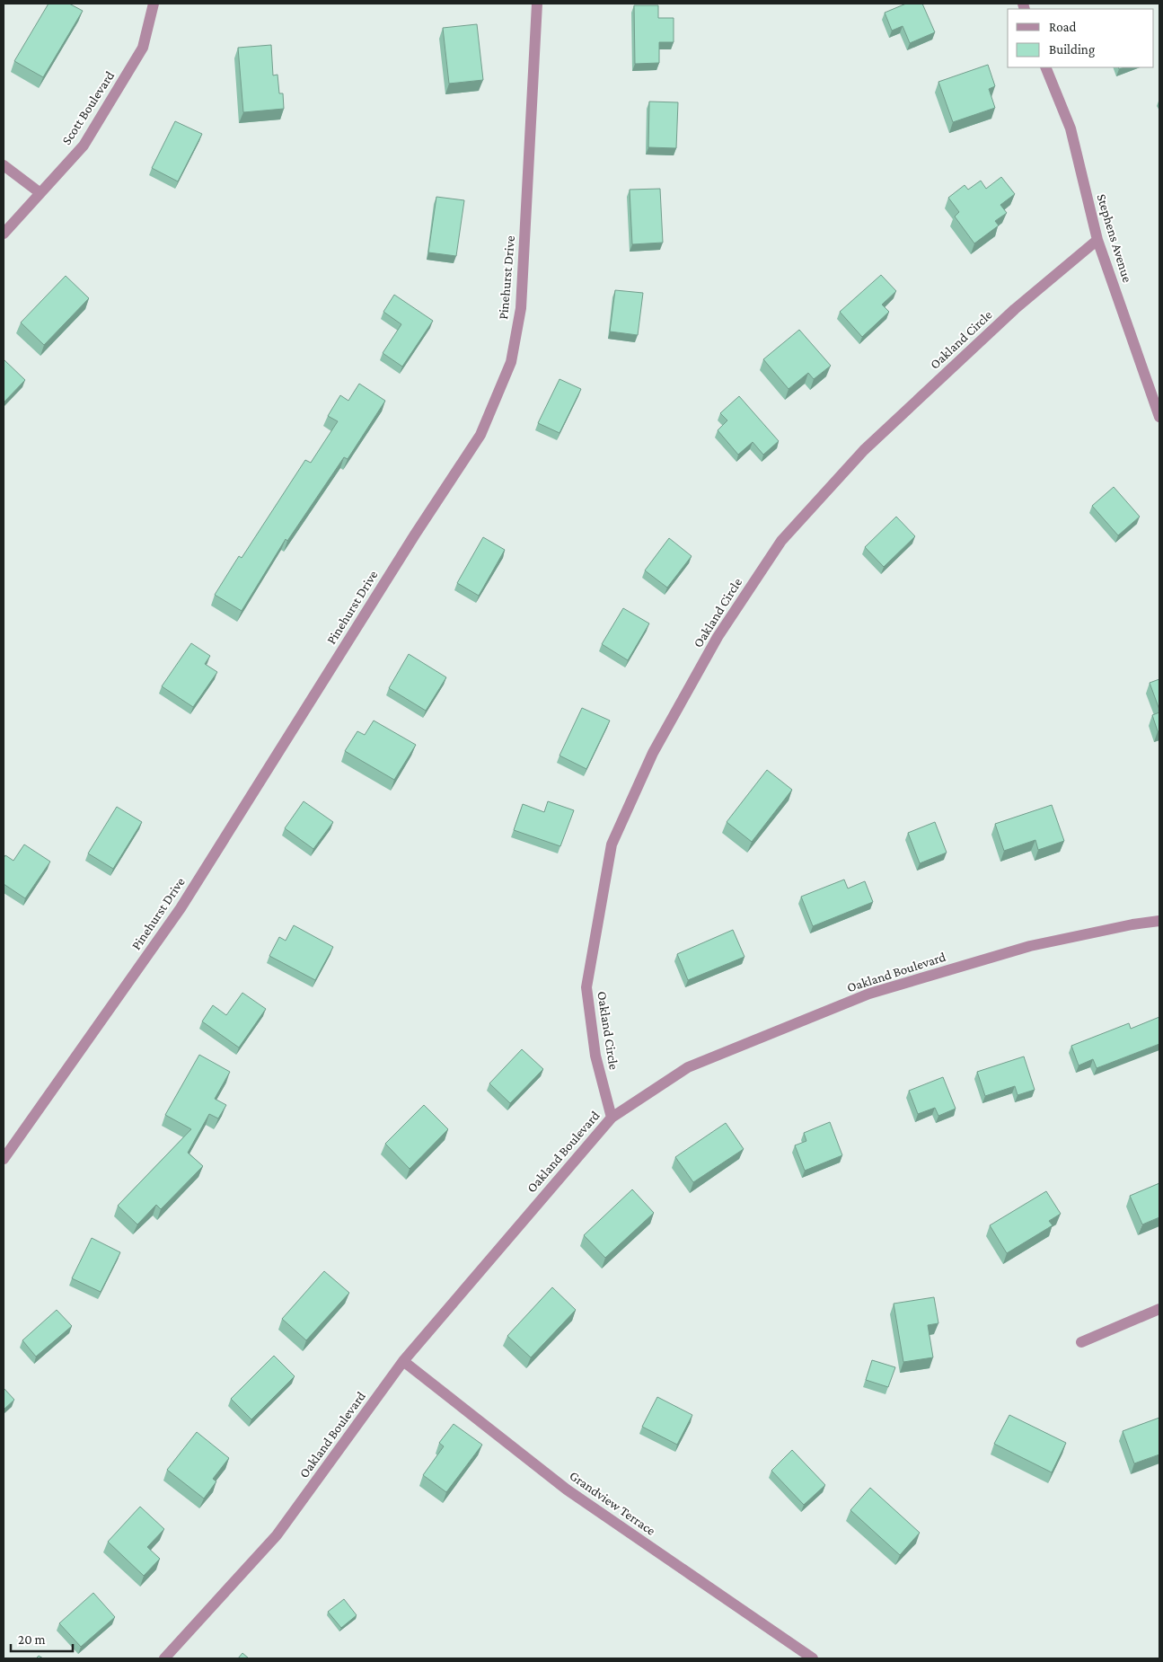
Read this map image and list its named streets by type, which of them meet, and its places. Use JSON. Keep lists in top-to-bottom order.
{
  "streets": {
    "street": [
      "Scott Boulevard",
      "Stephens Avenue",
      "Pinehurst Drive",
      "Oakland Circle",
      "Oakland Boulevard",
      "Grandview Terrace"
    ]
  },
  "crossings": [
    ["Stephens Avenue", "Oakland Circle"],
    ["Oakland Circle", "Oakland Boulevard"],
    ["Oakland Boulevard", "Grandview Terrace"]
  ],
  "legend": ["Road", "Building"],
  "scale_bar": "20 m"
}
